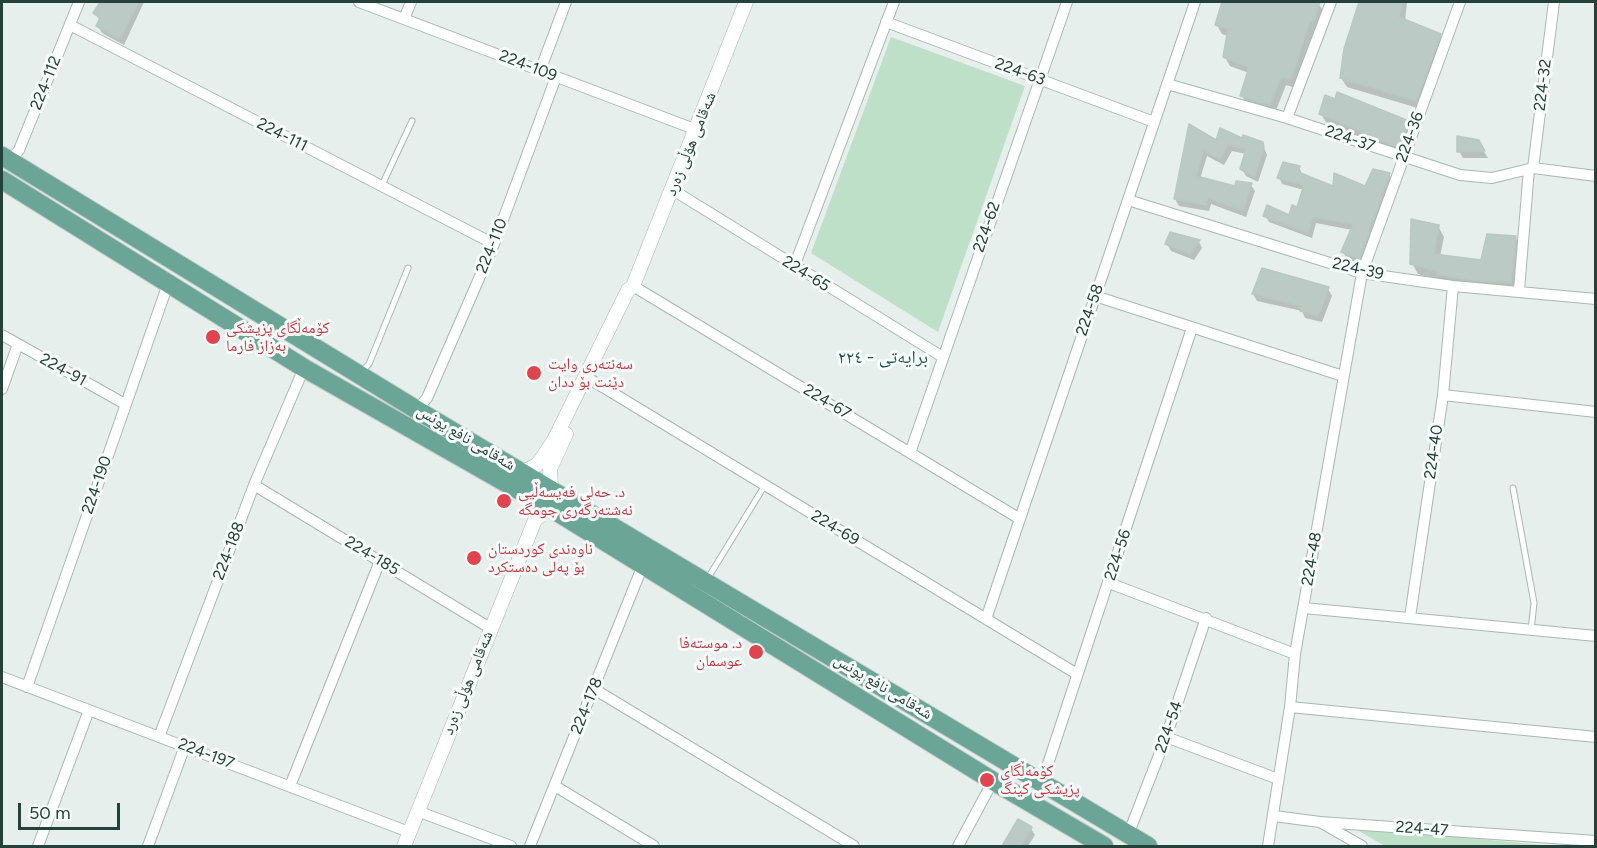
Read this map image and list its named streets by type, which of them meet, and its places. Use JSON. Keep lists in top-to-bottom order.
{
  "streets": {
    "main road": ["شەقامی نافع یونس"],
    "street": [
      "224-109",
      "224-63",
      "224-112",
      "224-32",
      "224-111",
      "224-36",
      "224-37",
      "شەقامی هۆڵی زەرد",
      "224-62",
      "224-110",
      "224-39",
      "224-65",
      "224-58",
      "224-91",
      "224-67",
      "224-40",
      "224-190",
      "224-69",
      "224-188",
      "224-56",
      "224-185",
      "224-48",
      "224-178",
      "224-54",
      "224-197",
      "224-47"
    ]
  },
  "crossings": [
    ["224-109", "شەقامی هۆڵی زەرد"],
    ["224-109", "224-110"],
    ["224-63", "224-62"],
    ["224-63", "224-58"],
    ["224-112", "224-111"],
    ["224-112", "شەقامی نافع یونس"],
    ["224-32", "224-37"],
    ["224-32", "224-39"],
    ["224-111", "224-110"],
    ["224-36", "224-37"],
    ["224-36", "224-39"],
    ["224-36", "224-48"],
    ["224-37", "224-58"],
    ["شەقامی هۆڵی زەرد", "224-65"],
    ["شەقامی هۆڵی زەرد", "224-67"],
    ["شەقامی هۆڵی زەرد", "شەقامی نافع یونس"],
    ["شەقامی هۆڵی زەرد", "224-69"],
    ["شەقامی هۆڵی زەرد", "224-185"],
    ["شەقامی هۆڵی زەرد", "224-197"],
    ["224-62", "224-65"],
    ["224-62", "224-67"],
    ["224-110", "شەقامی نافع یونس"],
    ["224-39", "224-58"],
    ["224-39", "224-40"],
    ["224-39", "224-48"],
    ["224-58", "224-67"],
    ["224-58", "224-69"],
    ["224-91", "224-190"],
    ["شەقامی نافع یونس", "224-190"],
    ["شەقامی نافع یونس", "224-188"],
    ["شەقامی نافع یونس", "224-56"],
    ["شەقامی نافع یونس", "224-178"],
    ["شەقامی نافع یونس", "224-54"],
    ["224-190", "224-197"],
    ["224-69", "224-56"],
    ["224-188", "224-185"],
    ["224-188", "224-197"],
    ["224-48", "224-47"]
  ],
  "districts": ["برایەتی - ٢٢٤"],
  "places": [
    "کۆمەڵگای پزیشکی بەزاز فارما",
    "سەنتەری وایت دێنت بۆ ددان",
    "د. حەلی فەیسەڵیی نەشتەرگەری جومگە",
    "ناوەندی کوردستان بۆ پەلی دەستکرد",
    "د. موستەفا عوسمان",
    "کۆمەڵگای پزیشکی کینگ"
  ],
  "scale_bar": "50 m"
}
